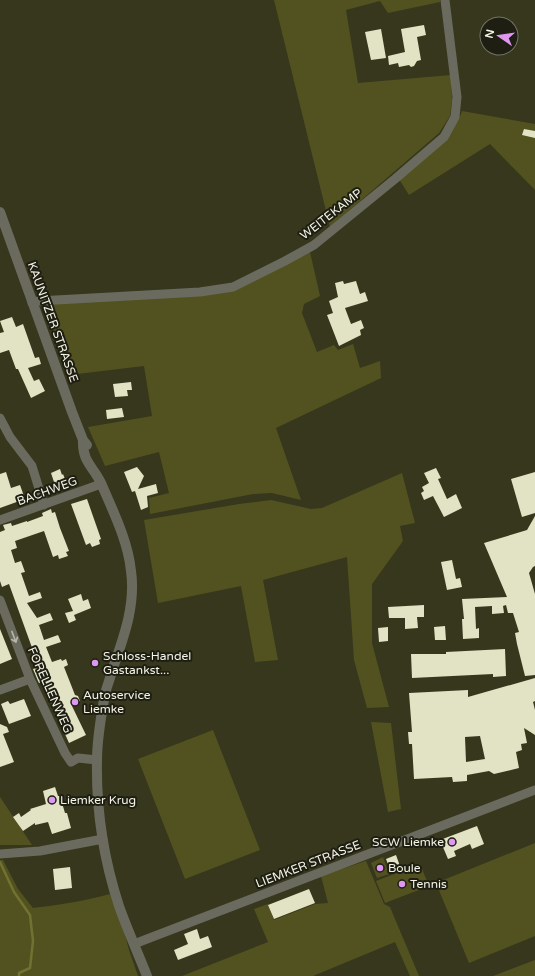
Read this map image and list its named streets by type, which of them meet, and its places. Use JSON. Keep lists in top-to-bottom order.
{
  "streets": {
    "street": [
      "WEITEKAMP",
      "KAUNITZER STRASSE",
      "BACHWEG",
      "FORELLENWEG",
      "LIEMKER STRASSE"
    ]
  },
  "crossings": [
    ["WEITEKAMP", "KAUNITZER STRASSE"],
    ["KAUNITZER STRASSE", "BACHWEG"],
    ["KAUNITZER STRASSE", "FORELLENWEG"],
    ["KAUNITZER STRASSE", "LIEMKER STRASSE"]
  ],
  "one_way": ["FORELLENWEG"],
  "places": [
    "Schloss-Handel Gastankst...",
    "Autoservice Liemke",
    "Liemker Krug",
    "SCW Liemke",
    "Boule",
    "Tennis"
  ],
  "north": "left"
}
